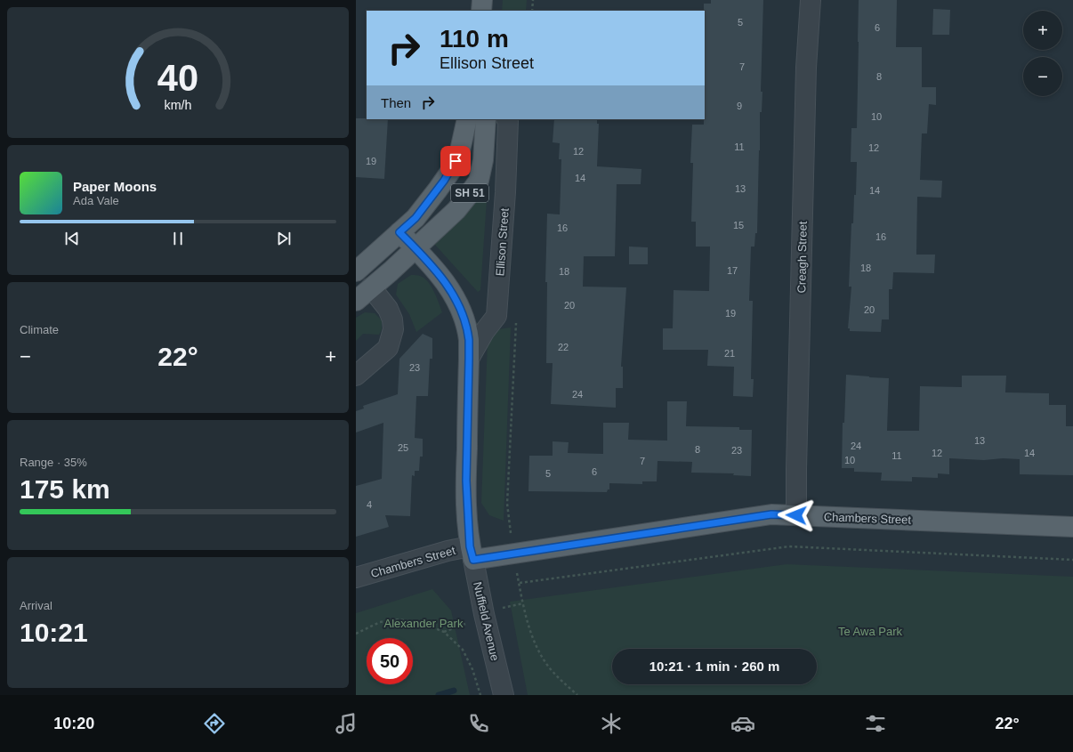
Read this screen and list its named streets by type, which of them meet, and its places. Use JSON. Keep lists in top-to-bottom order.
{
  "streets": {
    "main road": ["SH 51", "Ellison Street", "Chambers Street"],
    "street": ["Creagh Street", "Nuffield Avenue"]
  },
  "crossings": [
    ["SH 51", "Ellison Street"],
    ["Ellison Street", "Chambers Street"],
    ["Ellison Street", "Nuffield Avenue"],
    ["Creagh Street", "Chambers Street"],
    ["Chambers Street", "Nuffield Avenue"]
  ],
  "parks": ["Alexander Park", "Te Awa Park"],
  "house_numbers": [
    "5",
    "6",
    "7",
    "8",
    "9",
    "10",
    "11",
    "12",
    "12",
    "19",
    "14",
    "13",
    "14",
    "15",
    "16",
    "16",
    "18",
    "17",
    "18",
    "20",
    "20",
    "19",
    "22",
    "21",
    "23",
    "24",
    "13",
    "24",
    "25",
    "8",
    "23",
    "12",
    "14",
    "11",
    "10",
    "7",
    "6",
    "5",
    "4"
  ],
  "page": {
    "map_buttons": ["+", "−"],
    "turn": ["110 m", "Ellison Street"],
    "then": "Then",
    "song": ["Paper Moons", "Ada Vale"],
    "tile": [
      "Climate",
      ["Range · 35%", "175 km"],
      ["Arrival", "10:21"]
    ],
    "heat": ["−", "22°", "+"],
    "limit": "50",
    "trip": "10:21 · 1 min · 260 m",
    "tabs": ["10:20", "22°"],
    "gauge": ["40", "km/h"]
  }
}
